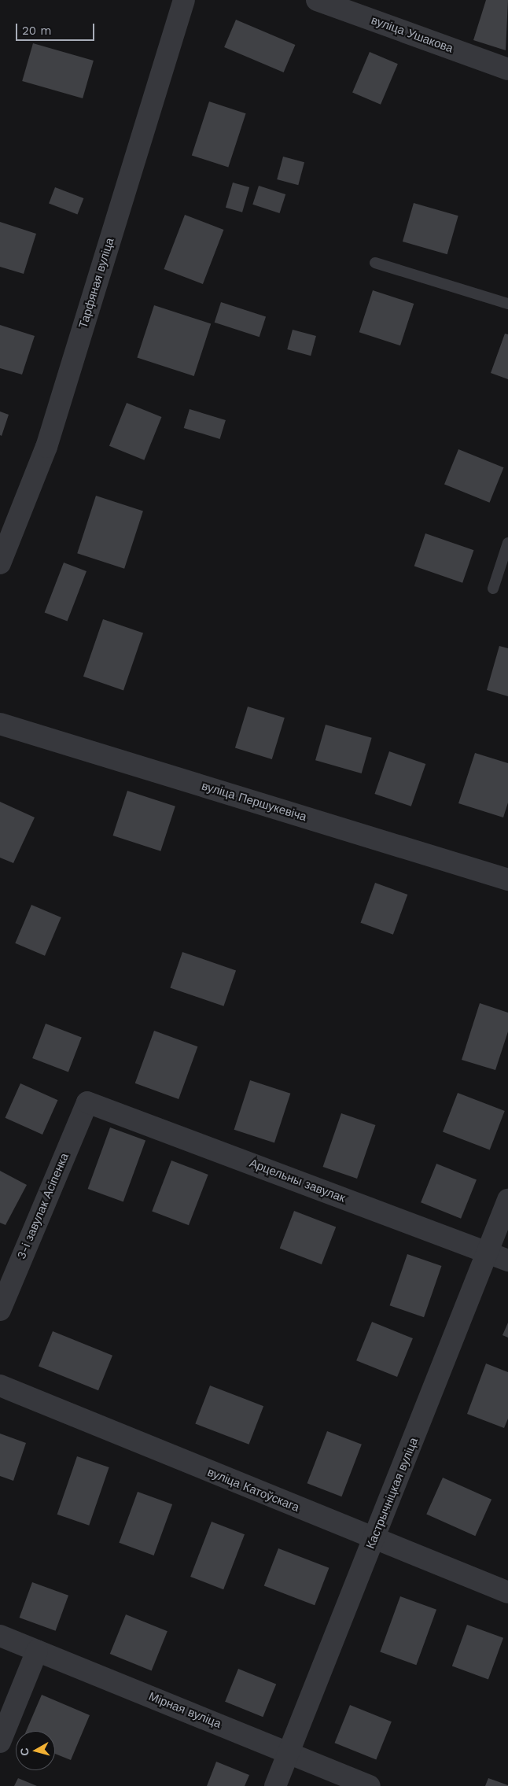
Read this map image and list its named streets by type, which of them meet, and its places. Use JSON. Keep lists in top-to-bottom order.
{
  "streets": {
    "street": [
      "вуліца Ушакова",
      "Тарфяная вуліца",
      "вуліца Першукевіча",
      "Арцельны завулак",
      "3-і завулак Асіпенка",
      "вуліца Катоўскага",
      "Кастрычніцкая вуліца",
      "Мірная вуліца"
    ]
  },
  "crossings": [
    ["Арцельны завулак", "3-і завулак Асіпенка"],
    ["Арцельны завулак", "Кастрычніцкая вуліца"],
    ["вуліца Катоўскага", "Кастрычніцкая вуліца"],
    ["Кастрычніцкая вуліца", "Мірная вуліца"]
  ],
  "scale_bar": "20 m",
  "north": "left"
}
